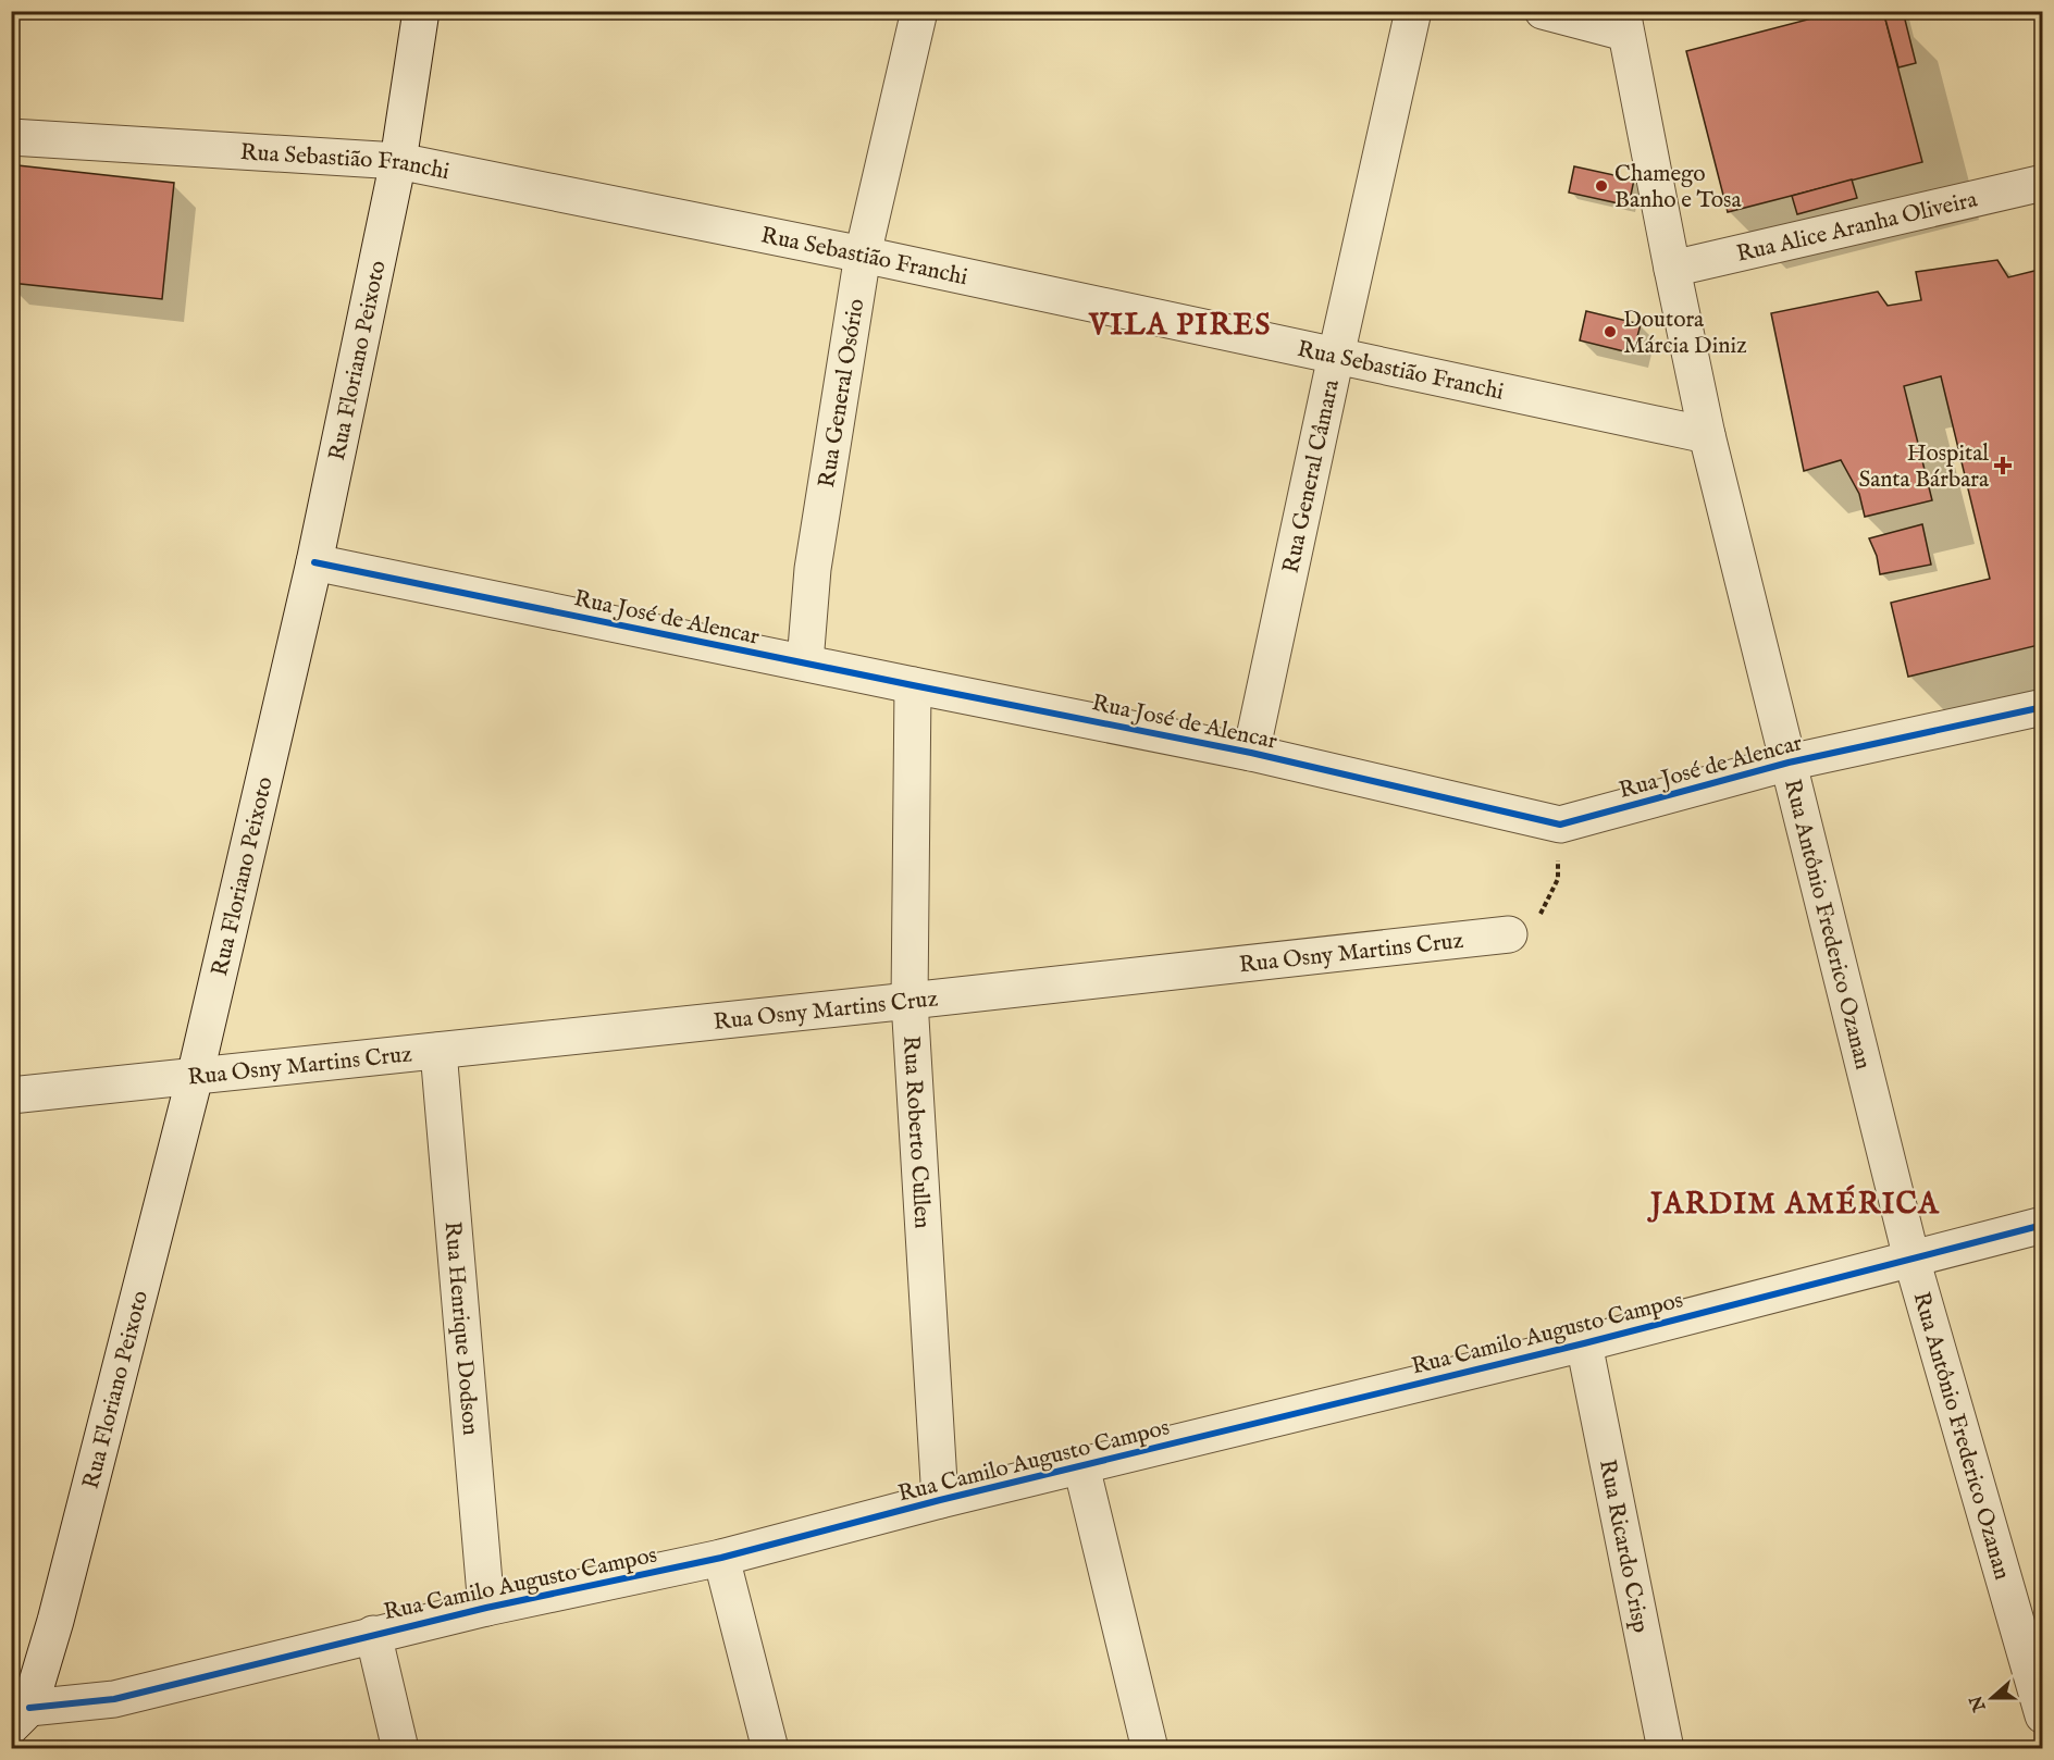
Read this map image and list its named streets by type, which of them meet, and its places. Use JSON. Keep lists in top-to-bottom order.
{
  "streets": {
    "street": [
      "Rua Sebastião Franchi",
      "Rua Alice Aranha Oliveira",
      "Rua Floriano Peixoto",
      "Rua General Osório",
      "Rua General Câmara",
      "Rua José de Alencar",
      "Rua Antônio Frederico Ozanan",
      "Rua Osny Martins Cruz",
      "Rua Roberto Cullen",
      "Rua Henrique Dodson",
      "Rua Camilo Augusto Campos",
      "Rua Ricardo Crisp"
    ]
  },
  "crossings": [
    ["Rua Sebastião Franchi", "Rua Floriano Peixoto"],
    ["Rua Sebastião Franchi", "Rua General Osório"],
    ["Rua Sebastião Franchi", "Rua General Câmara"],
    ["Rua Sebastião Franchi", "Rua Antônio Frederico Ozanan"],
    ["Rua Alice Aranha Oliveira", "Rua Antônio Frederico Ozanan"],
    ["Rua Floriano Peixoto", "Rua José de Alencar"],
    ["Rua Floriano Peixoto", "Rua Osny Martins Cruz"],
    ["Rua Floriano Peixoto", "Rua Camilo Augusto Campos"],
    ["Rua General Osório", "Rua José de Alencar"],
    ["Rua General Câmara", "Rua José de Alencar"],
    ["Rua José de Alencar", "Rua Antônio Frederico Ozanan"],
    ["Rua José de Alencar", "Rua Roberto Cullen"],
    ["Rua Antônio Frederico Ozanan", "Rua Camilo Augusto Campos"],
    ["Rua Osny Martins Cruz", "Rua Roberto Cullen"],
    ["Rua Osny Martins Cruz", "Rua Henrique Dodson"],
    ["Rua Roberto Cullen", "Rua Camilo Augusto Campos"],
    ["Rua Henrique Dodson", "Rua Camilo Augusto Campos"],
    ["Rua Camilo Augusto Campos", "Rua Ricardo Crisp"]
  ],
  "districts": ["VILA PIRES", "JARDIM AMÉRICA"],
  "places": {
    "other": ["Chamego Banho e Tosa", "Doutora Márcia Diniz"],
    "health": ["Hospital Santa Bárbara"]
  },
  "north": "left"
}
